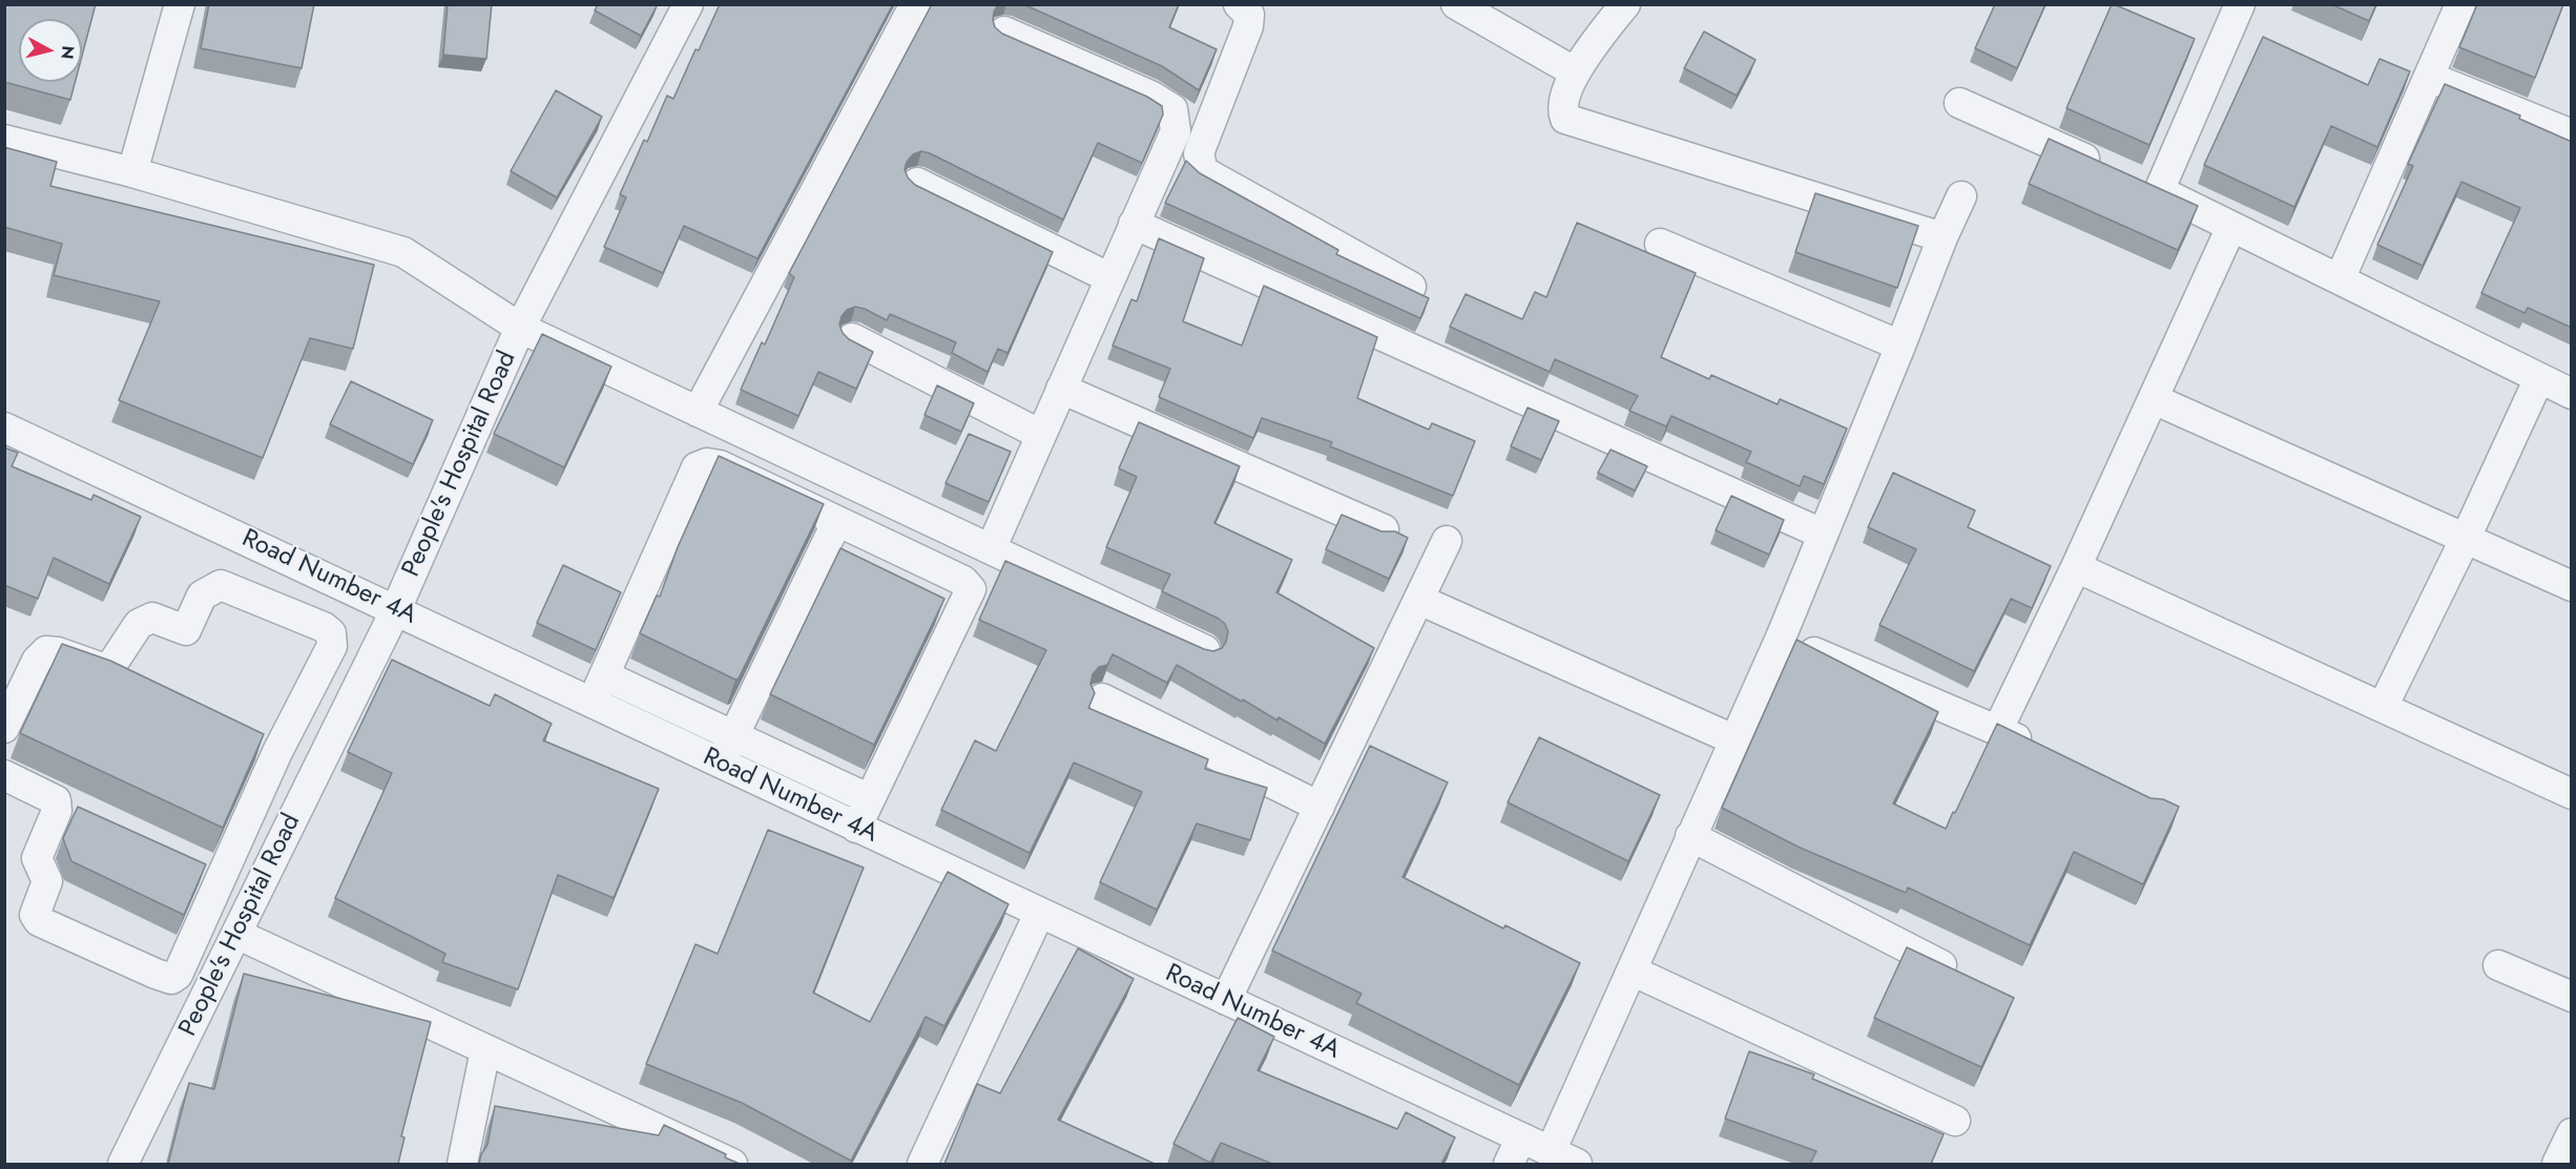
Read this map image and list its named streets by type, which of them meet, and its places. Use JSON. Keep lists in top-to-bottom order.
{
  "streets": {
    "street": ["People's Hospital Road", "Road Number 4A"]
  },
  "crossings": [
    ["People's Hospital Road", "Road Number 4A"]
  ],
  "north": "right"
}
